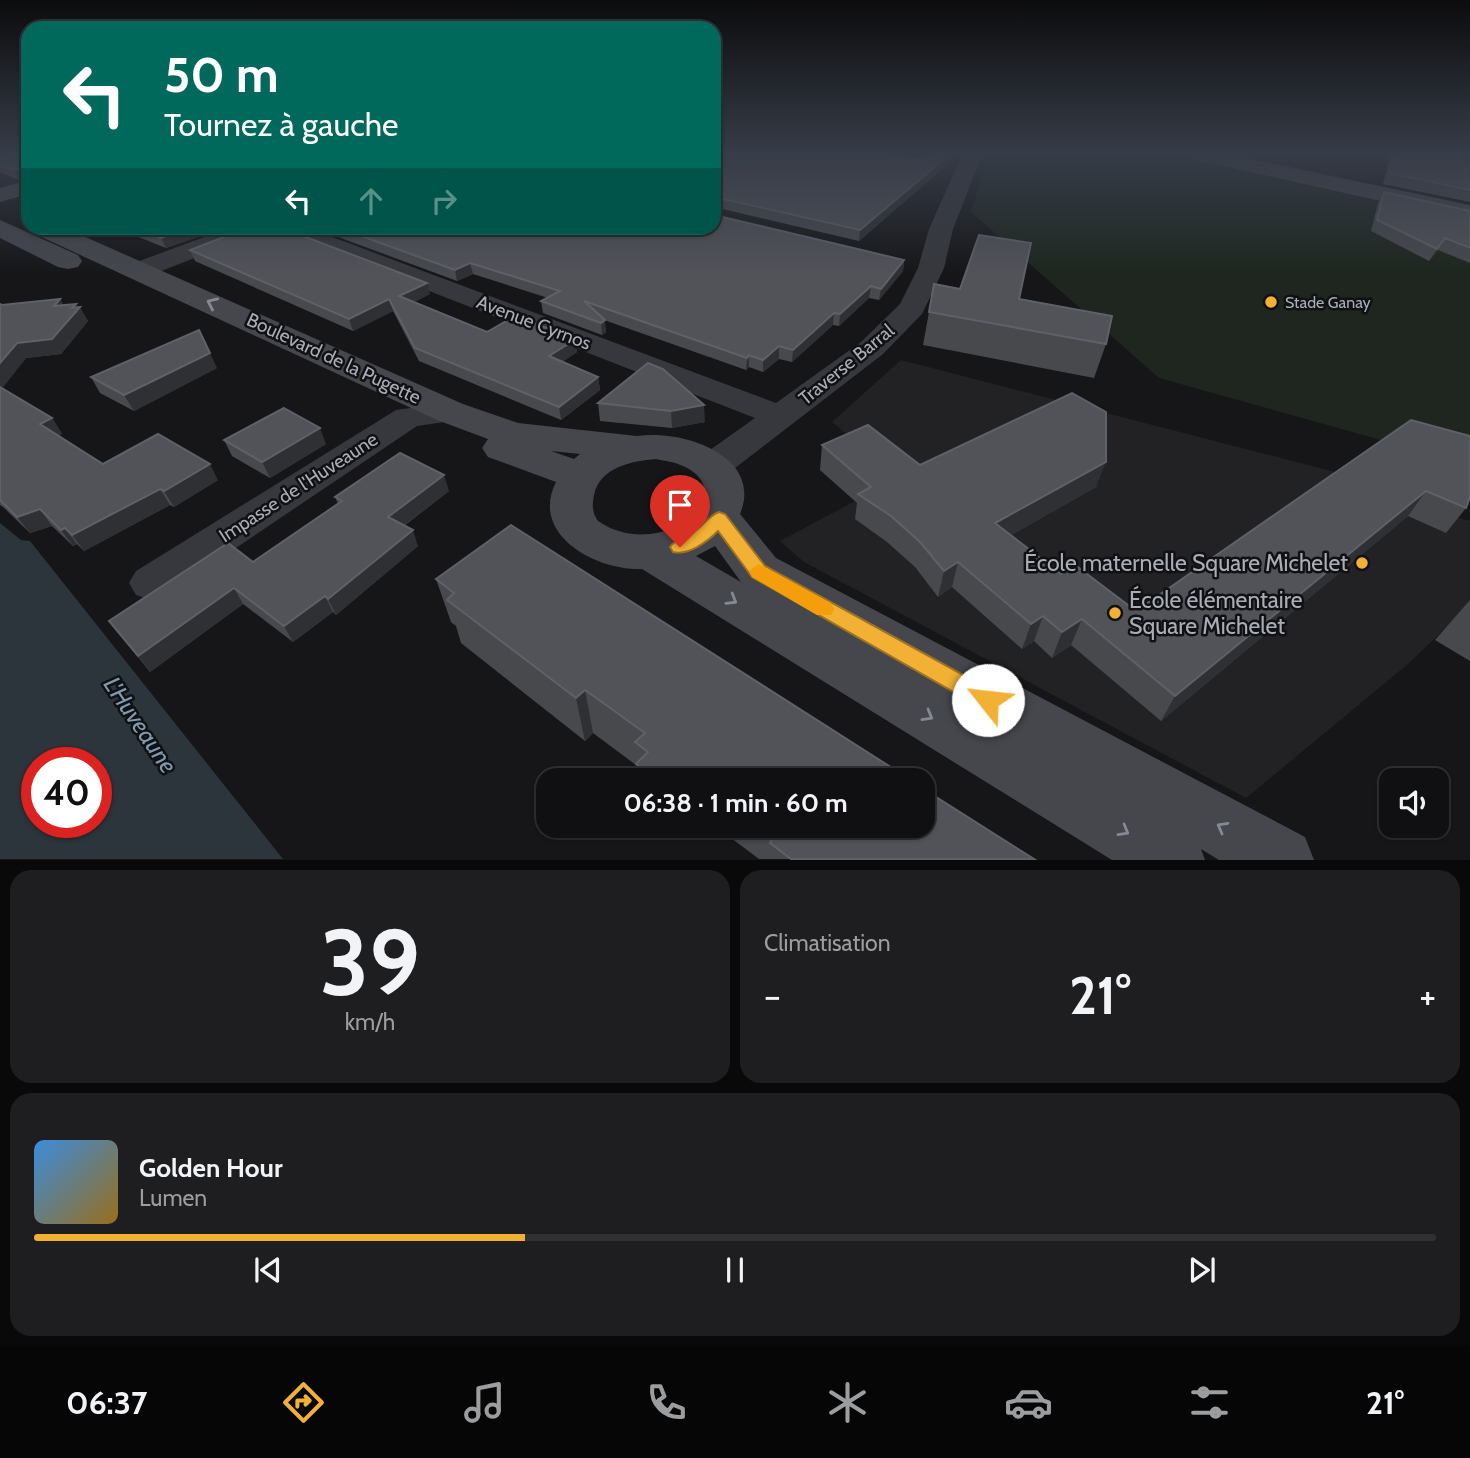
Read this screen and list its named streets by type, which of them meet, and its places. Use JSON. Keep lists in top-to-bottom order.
{
  "streets": {
    "street": [
      "Avenue Cyrnos",
      "Boulevard de la Pugette",
      "Traverse Barral",
      "Impasse de l'Huveaune"
    ]
  },
  "crossings": [
    ["Avenue Cyrnos", "Traverse Barral"],
    ["Boulevard de la Pugette", "Traverse Barral"],
    ["Boulevard de la Pugette", "Impasse de l'Huveaune"]
  ],
  "water": ["L'Huveaune"],
  "places": ["Stade Ganay", "École maternelle Square Michelet", "École élémentaire Square Michelet"],
  "page": {
    "turn": ["50 m", "Tournez à gauche"],
    "limit": "40",
    "trip": "06:38 · 1 min · 60 m",
    "tile": [
      ["39", "km/h"],
      "Climatisation"
    ],
    "heat": ["−", "21°", "+"],
    "song": ["Golden Hour", "Lumen"],
    "tabs": ["06:37", "21°"]
  }
}
